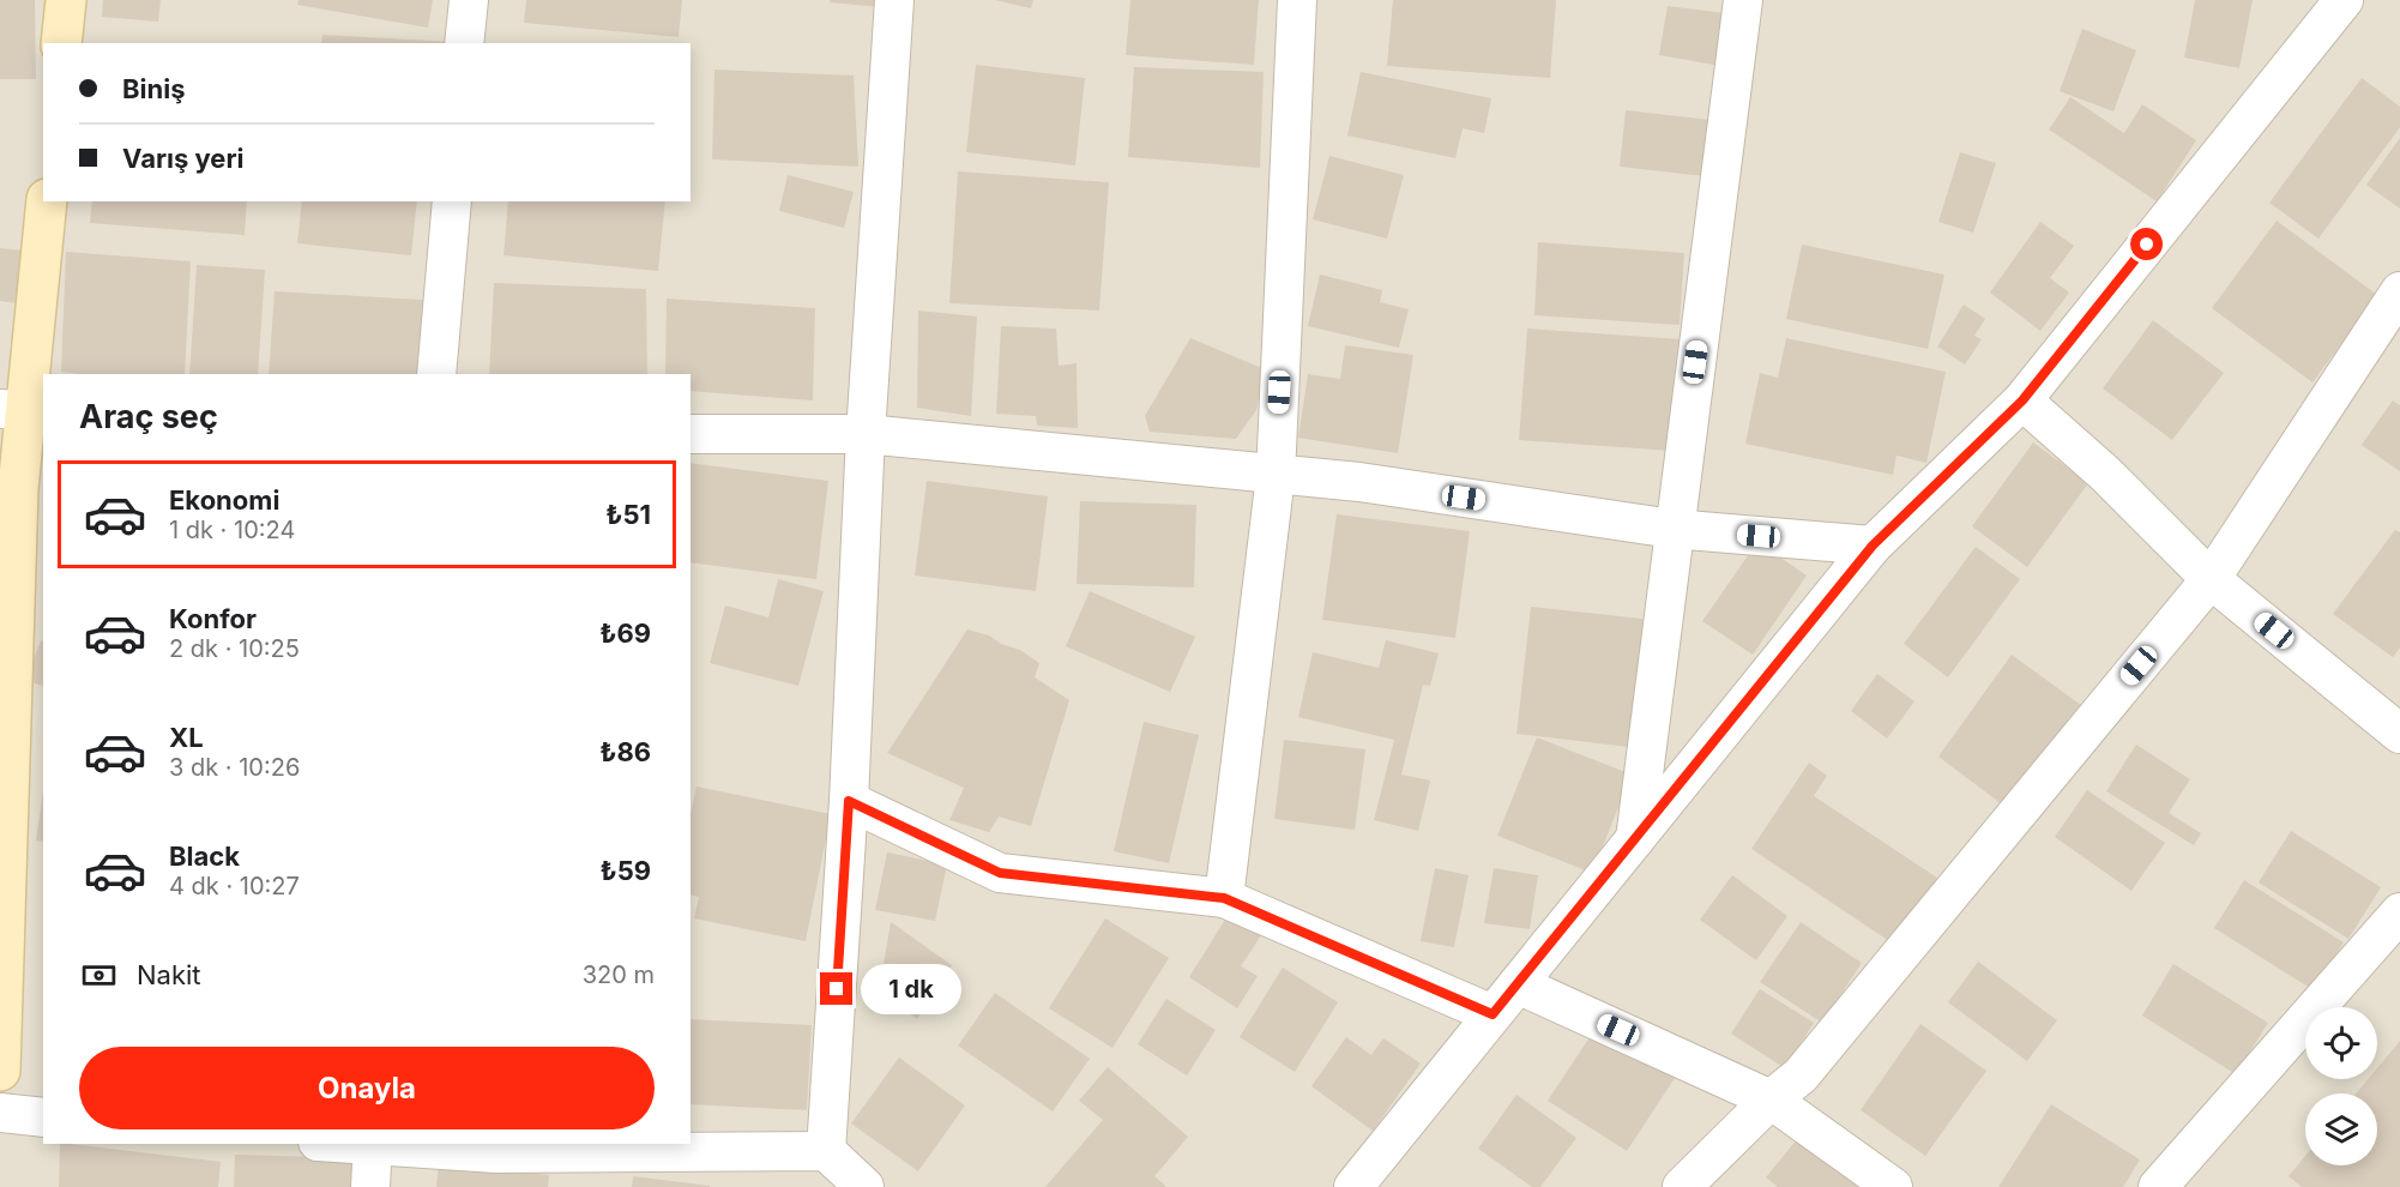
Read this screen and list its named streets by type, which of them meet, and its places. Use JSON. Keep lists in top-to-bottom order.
{
  "page": {
    "banner": ["Biniş", "Varış yeri"],
    "heading": "Araç seç",
    "list": [
      {
        "name": "Ekonomi",
        "note": "1 dk · 10:24",
        "value": "₺51"
      },
      {
        "name": "Konfor",
        "note": "2 dk · 10:25",
        "value": "₺69"
      },
      {
        "name": "XL",
        "note": "3 dk · 10:26",
        "value": "₺86"
      },
      {
        "name": "Black",
        "note": "4 dk · 10:27",
        "value": "₺59"
      }
    ],
    "pay": ["Nakit", "320 m"],
    "bubble": "1 dk",
    "buttons": "Onayla"
  }
}
